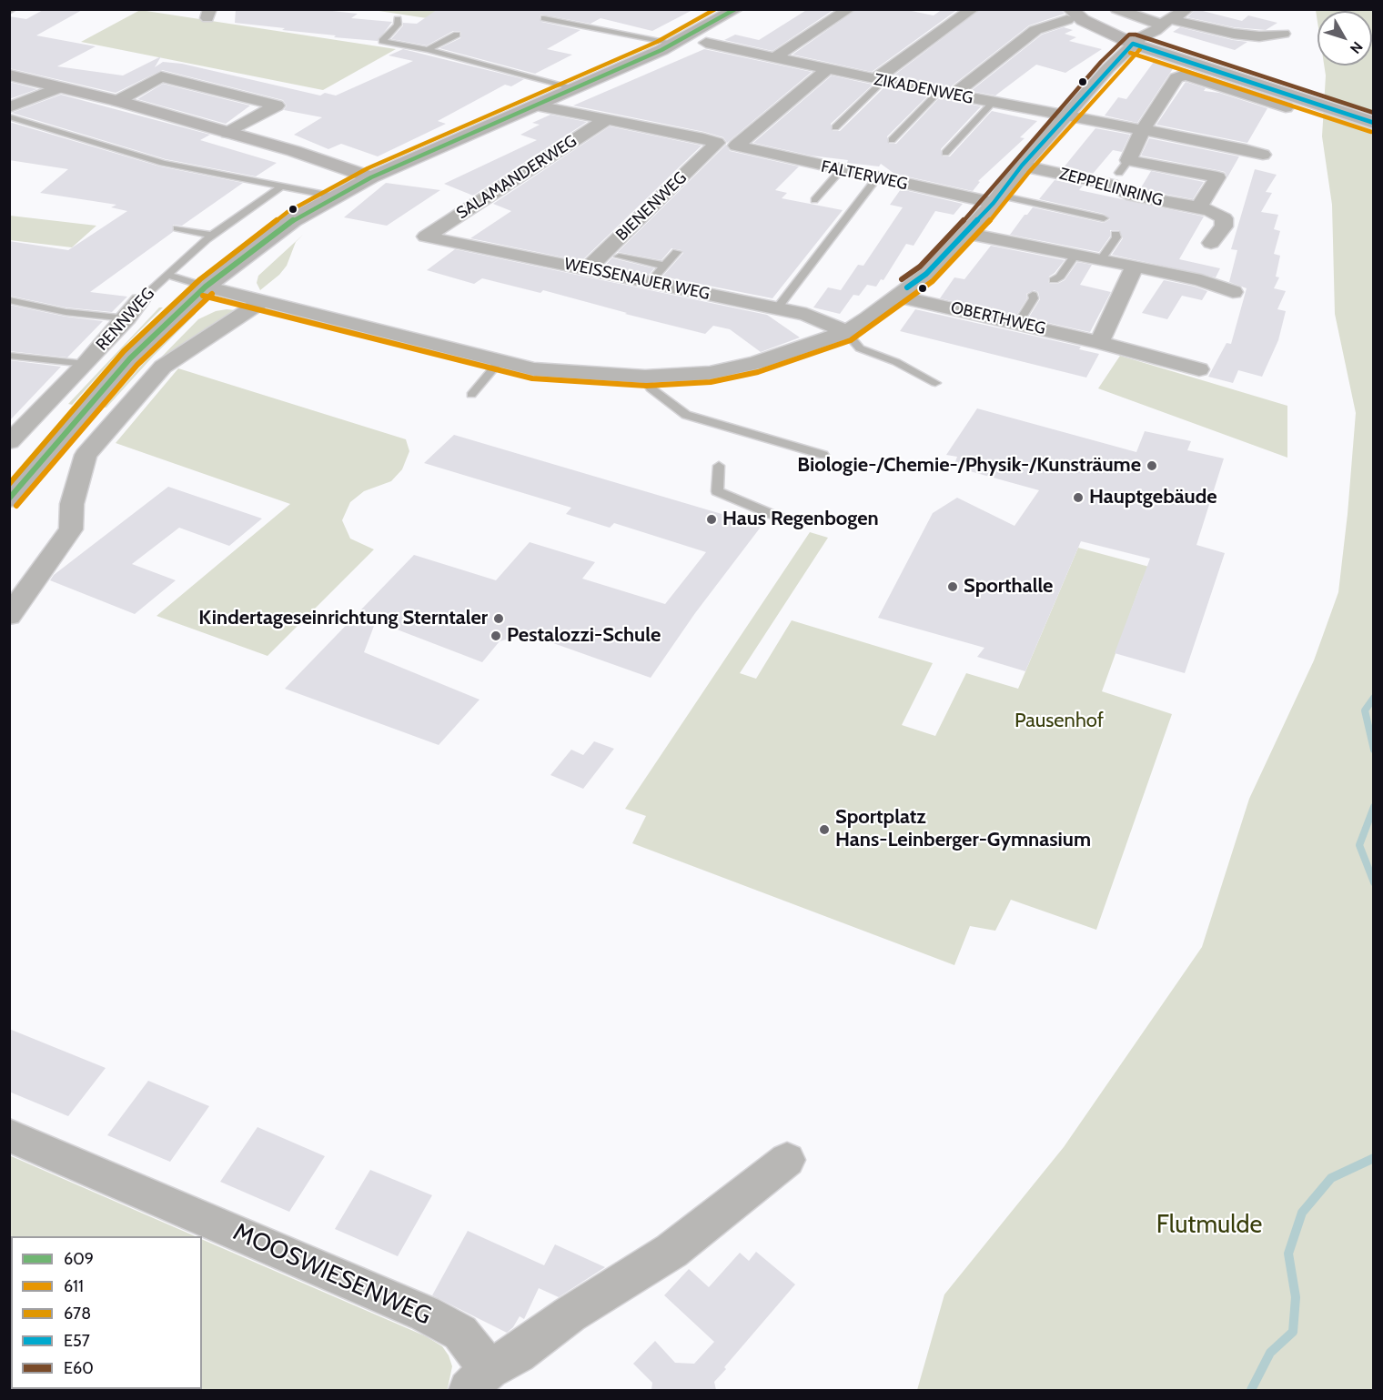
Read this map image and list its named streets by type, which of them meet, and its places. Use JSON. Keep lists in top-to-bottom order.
{
  "streets": {
    "main road": ["RENNWEG"],
    "street": [
      "ZIKADENWEG",
      "FALTERWEG",
      "SALAMANDERWEG",
      "ZEPPELINRING",
      "BIENENWEG",
      "WEISSENAUER WEG",
      "OBERTHWEG",
      "MOOSWIESENWEG"
    ]
  },
  "crossings": [
    ["ZIKADENWEG", "FALTERWEG"],
    ["ZIKADENWEG", "ZEPPELINRING"],
    ["SALAMANDERWEG", "BIENENWEG"],
    ["SALAMANDERWEG", "WEISSENAUER WEG"],
    ["BIENENWEG", "WEISSENAUER WEG"]
  ],
  "parks": ["Pausenhof", "Flutmulde"],
  "places": [
    "Biologie-/Chemie-/Physik-/Kunsträume",
    "Hauptgebäude",
    "Haus Regenbogen",
    "Sporthalle",
    "Kindertageseinrichtung Sterntaler",
    "Pestalozzi-Schule",
    "Sportplatz Hans-Leinberger-Gymnasium"
  ],
  "lines": [
    "transit line 609",
    "transit line 678",
    "transit line E60",
    "transit line E57",
    "transit line 611"
  ],
  "legend": [
    "609",
    "611",
    "678",
    "E57",
    "E60"
  ],
  "north": "bottom right"
}
